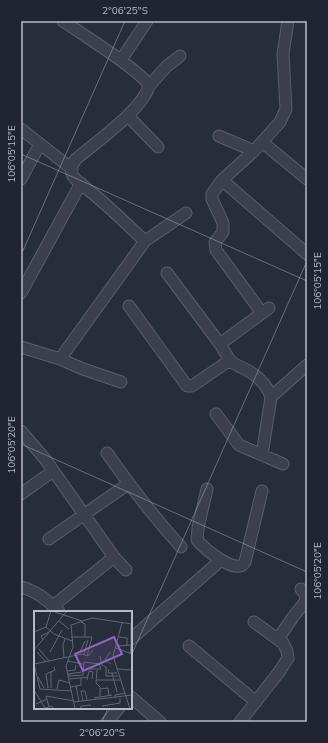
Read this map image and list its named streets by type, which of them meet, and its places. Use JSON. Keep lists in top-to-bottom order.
{
  "coordinates": [
    "2°06'25\"S",
    "106°05'15\"E",
    "106°05'20\"E",
    "2°06'20\"S"
  ]
}
